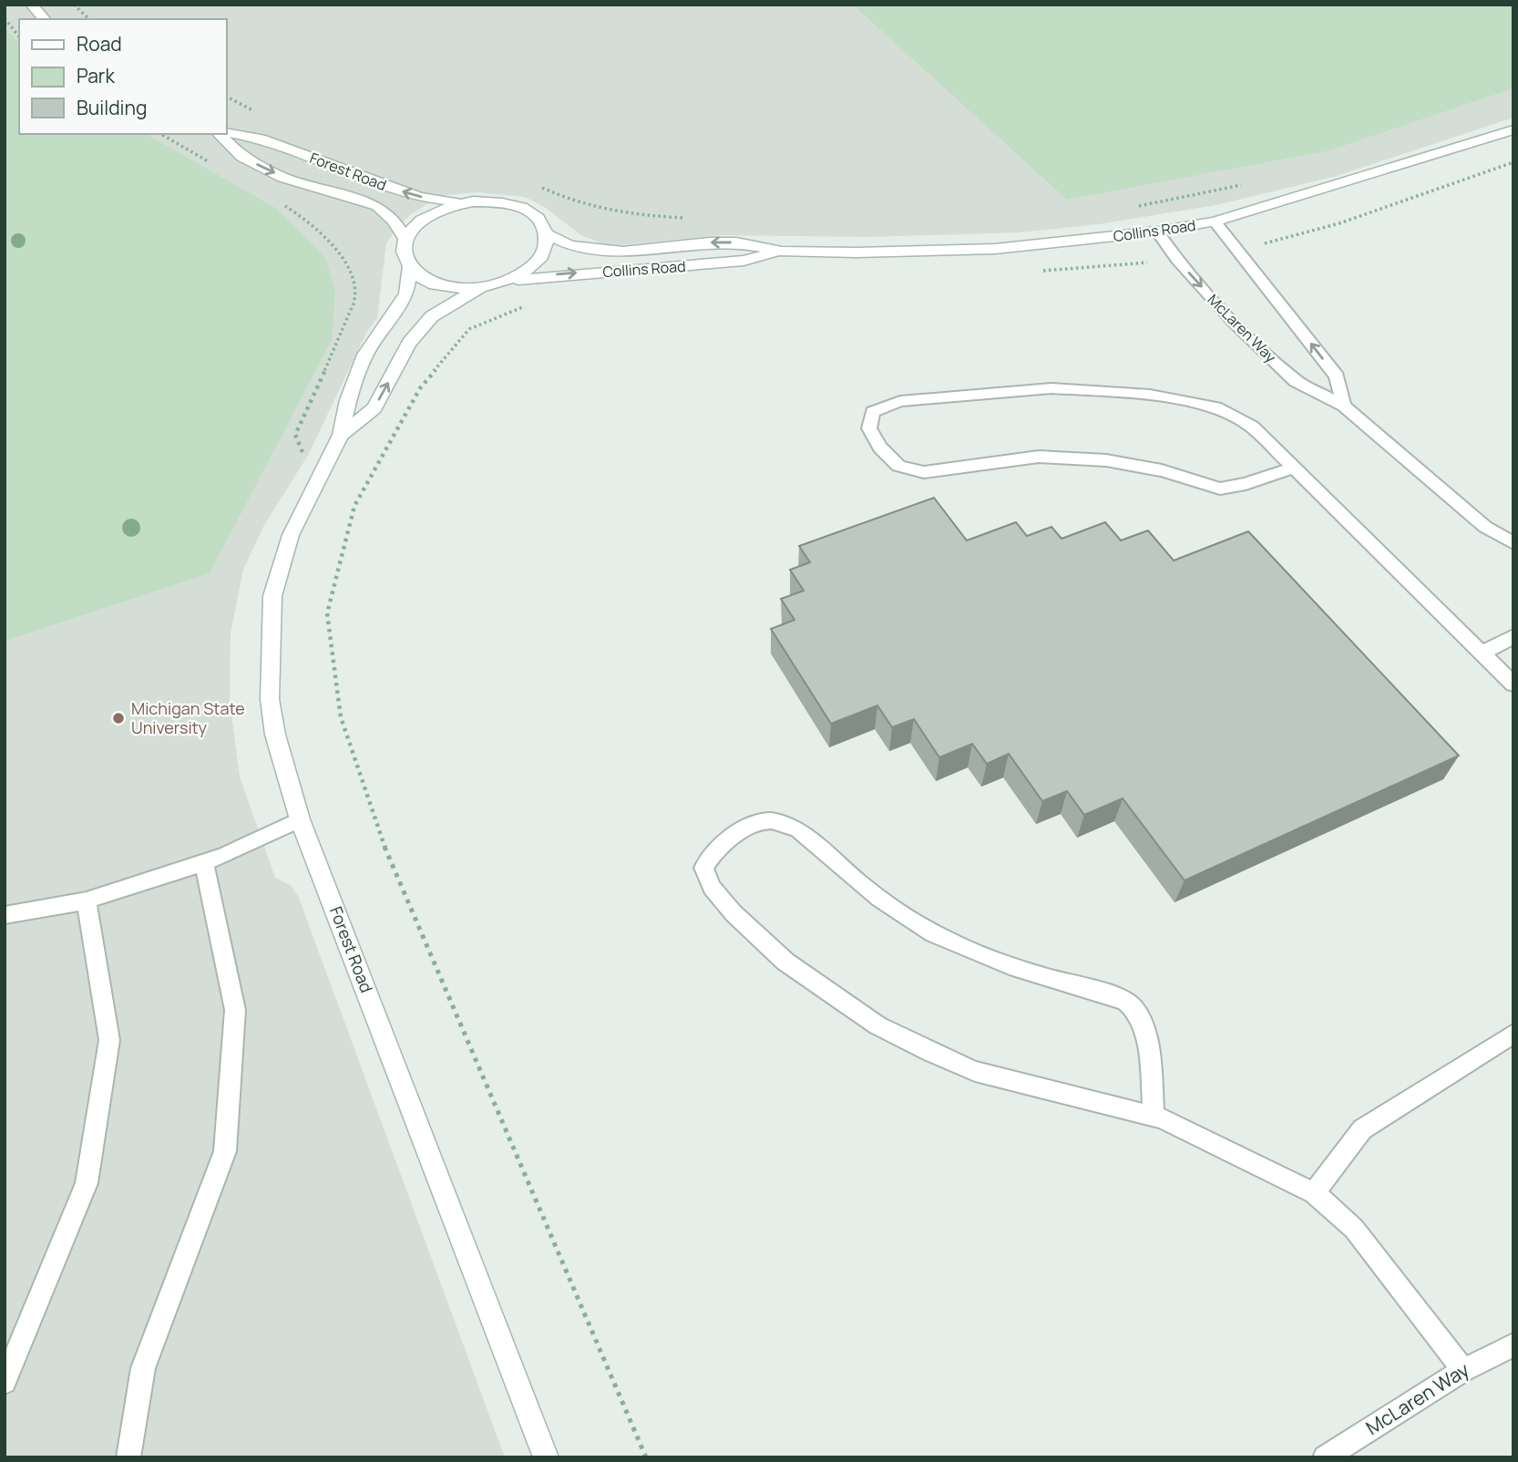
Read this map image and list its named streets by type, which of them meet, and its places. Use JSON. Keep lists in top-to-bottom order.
{
  "streets": {
    "street": ["Forest Road", "Collins Road"],
    "lane": ["McLaren Way"]
  },
  "crossings": [
    ["Forest Road", "Collins Road"],
    ["Collins Road", "McLaren Way"]
  ],
  "places": ["Michigan State University"],
  "legend": ["Road", "Park", "Building"]
}
